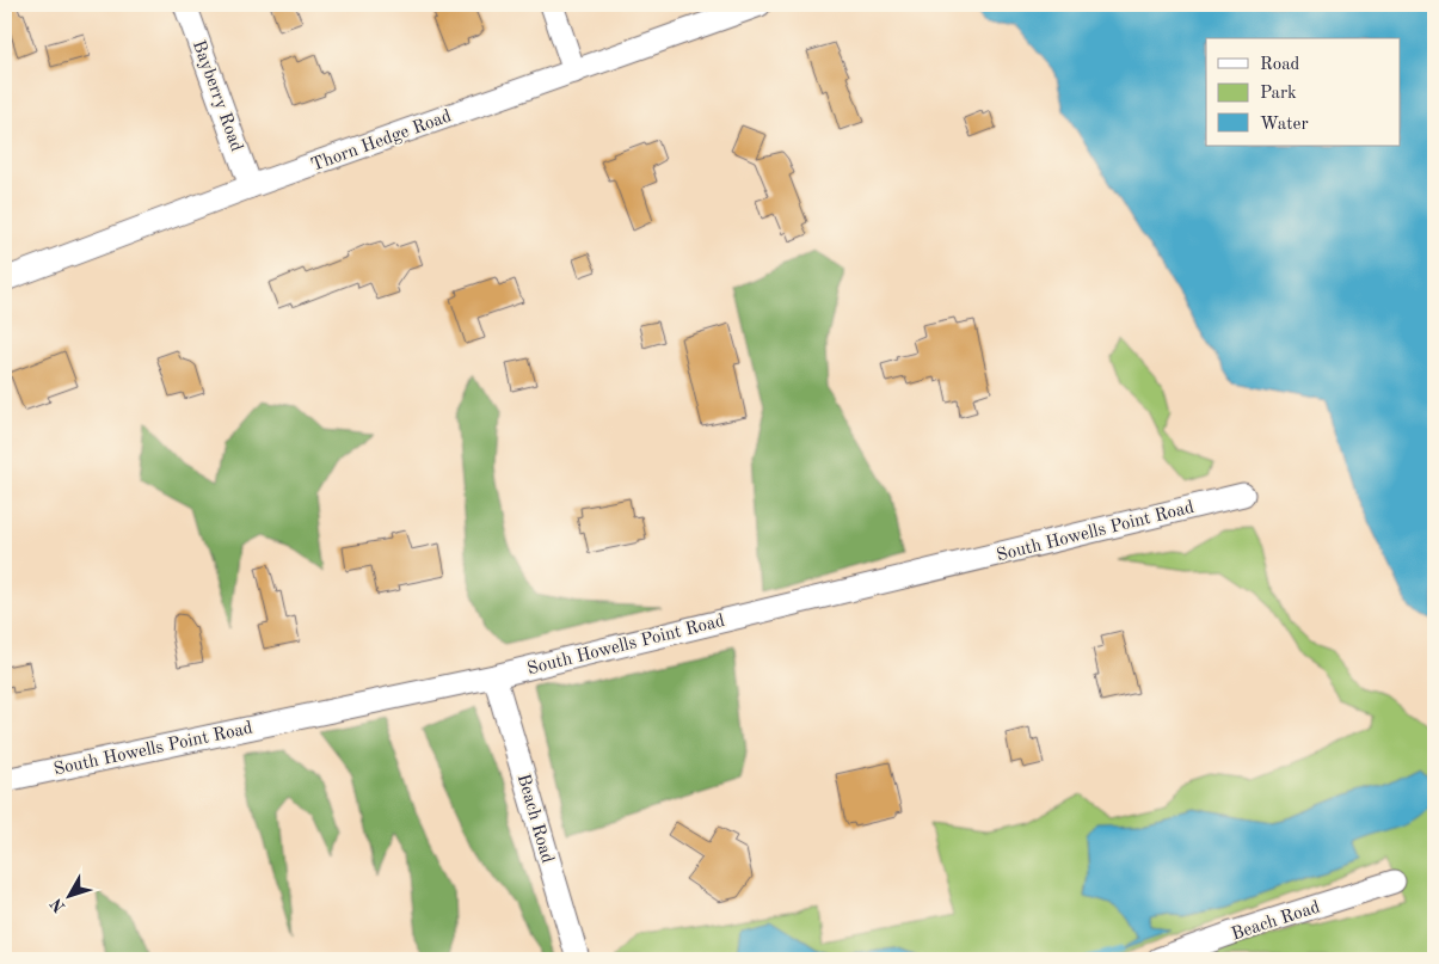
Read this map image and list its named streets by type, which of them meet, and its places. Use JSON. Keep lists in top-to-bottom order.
{
  "streets": {
    "street": [
      "Bayberry Road",
      "Thorn Hedge Road",
      "South Howells Point Road",
      "Beach Road"
    ]
  },
  "crossings": [
    ["Bayberry Road", "Thorn Hedge Road"],
    ["South Howells Point Road", "Beach Road"]
  ],
  "legend": ["Road", "Park", "Water"],
  "north": "bottom left"
}
